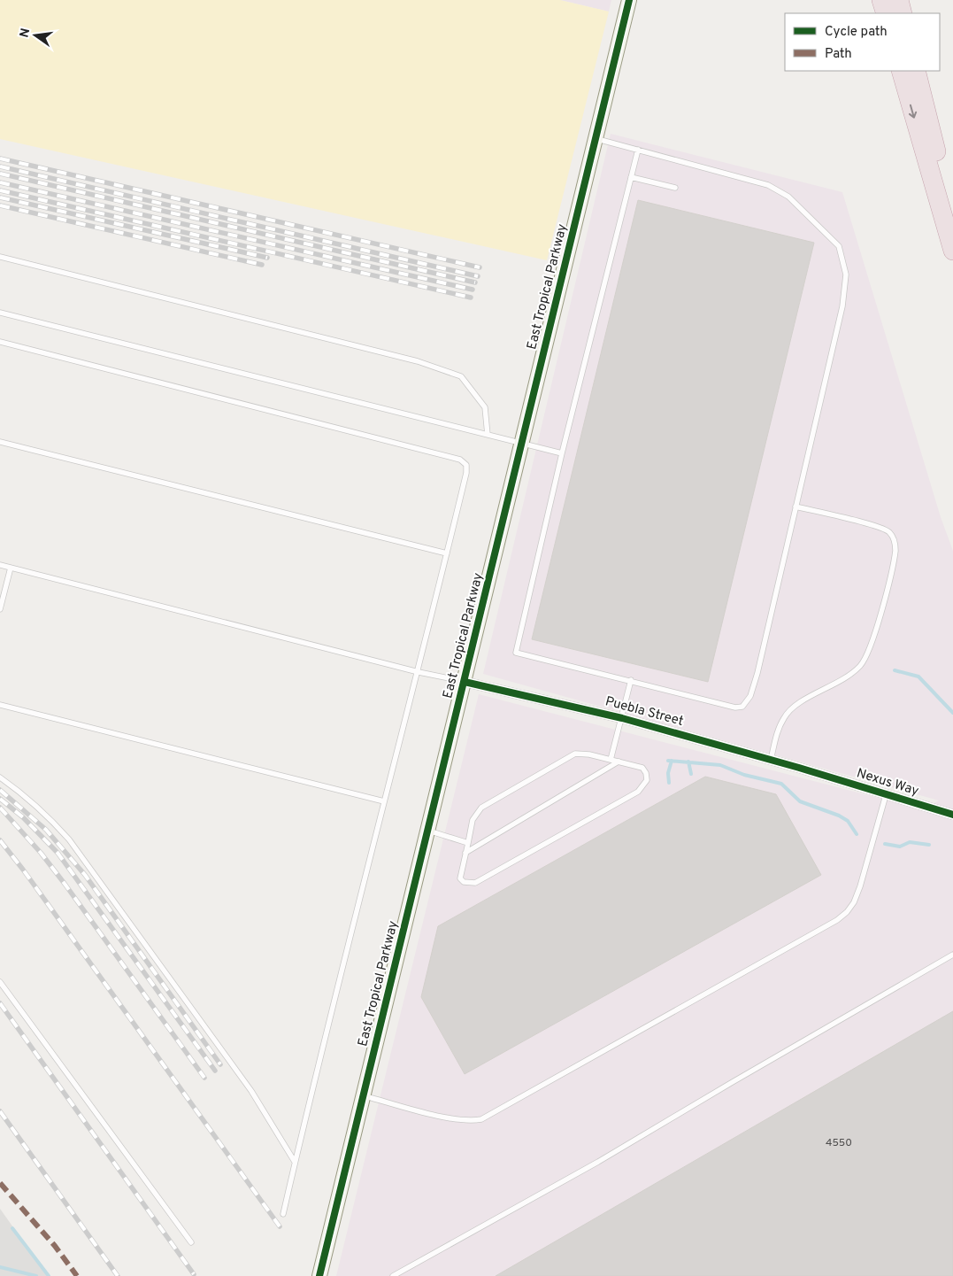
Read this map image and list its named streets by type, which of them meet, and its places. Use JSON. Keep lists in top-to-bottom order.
{
  "streets": {
    "street": ["East Tropical Parkway", "Puebla Street", "Nexus Way"]
  },
  "crossings": [
    ["East Tropical Parkway", "Puebla Street"],
    ["Puebla Street", "Nexus Way"]
  ],
  "house_numbers": ["4550"],
  "legend": ["Cycle path", "Path"],
  "north": "left"
}
